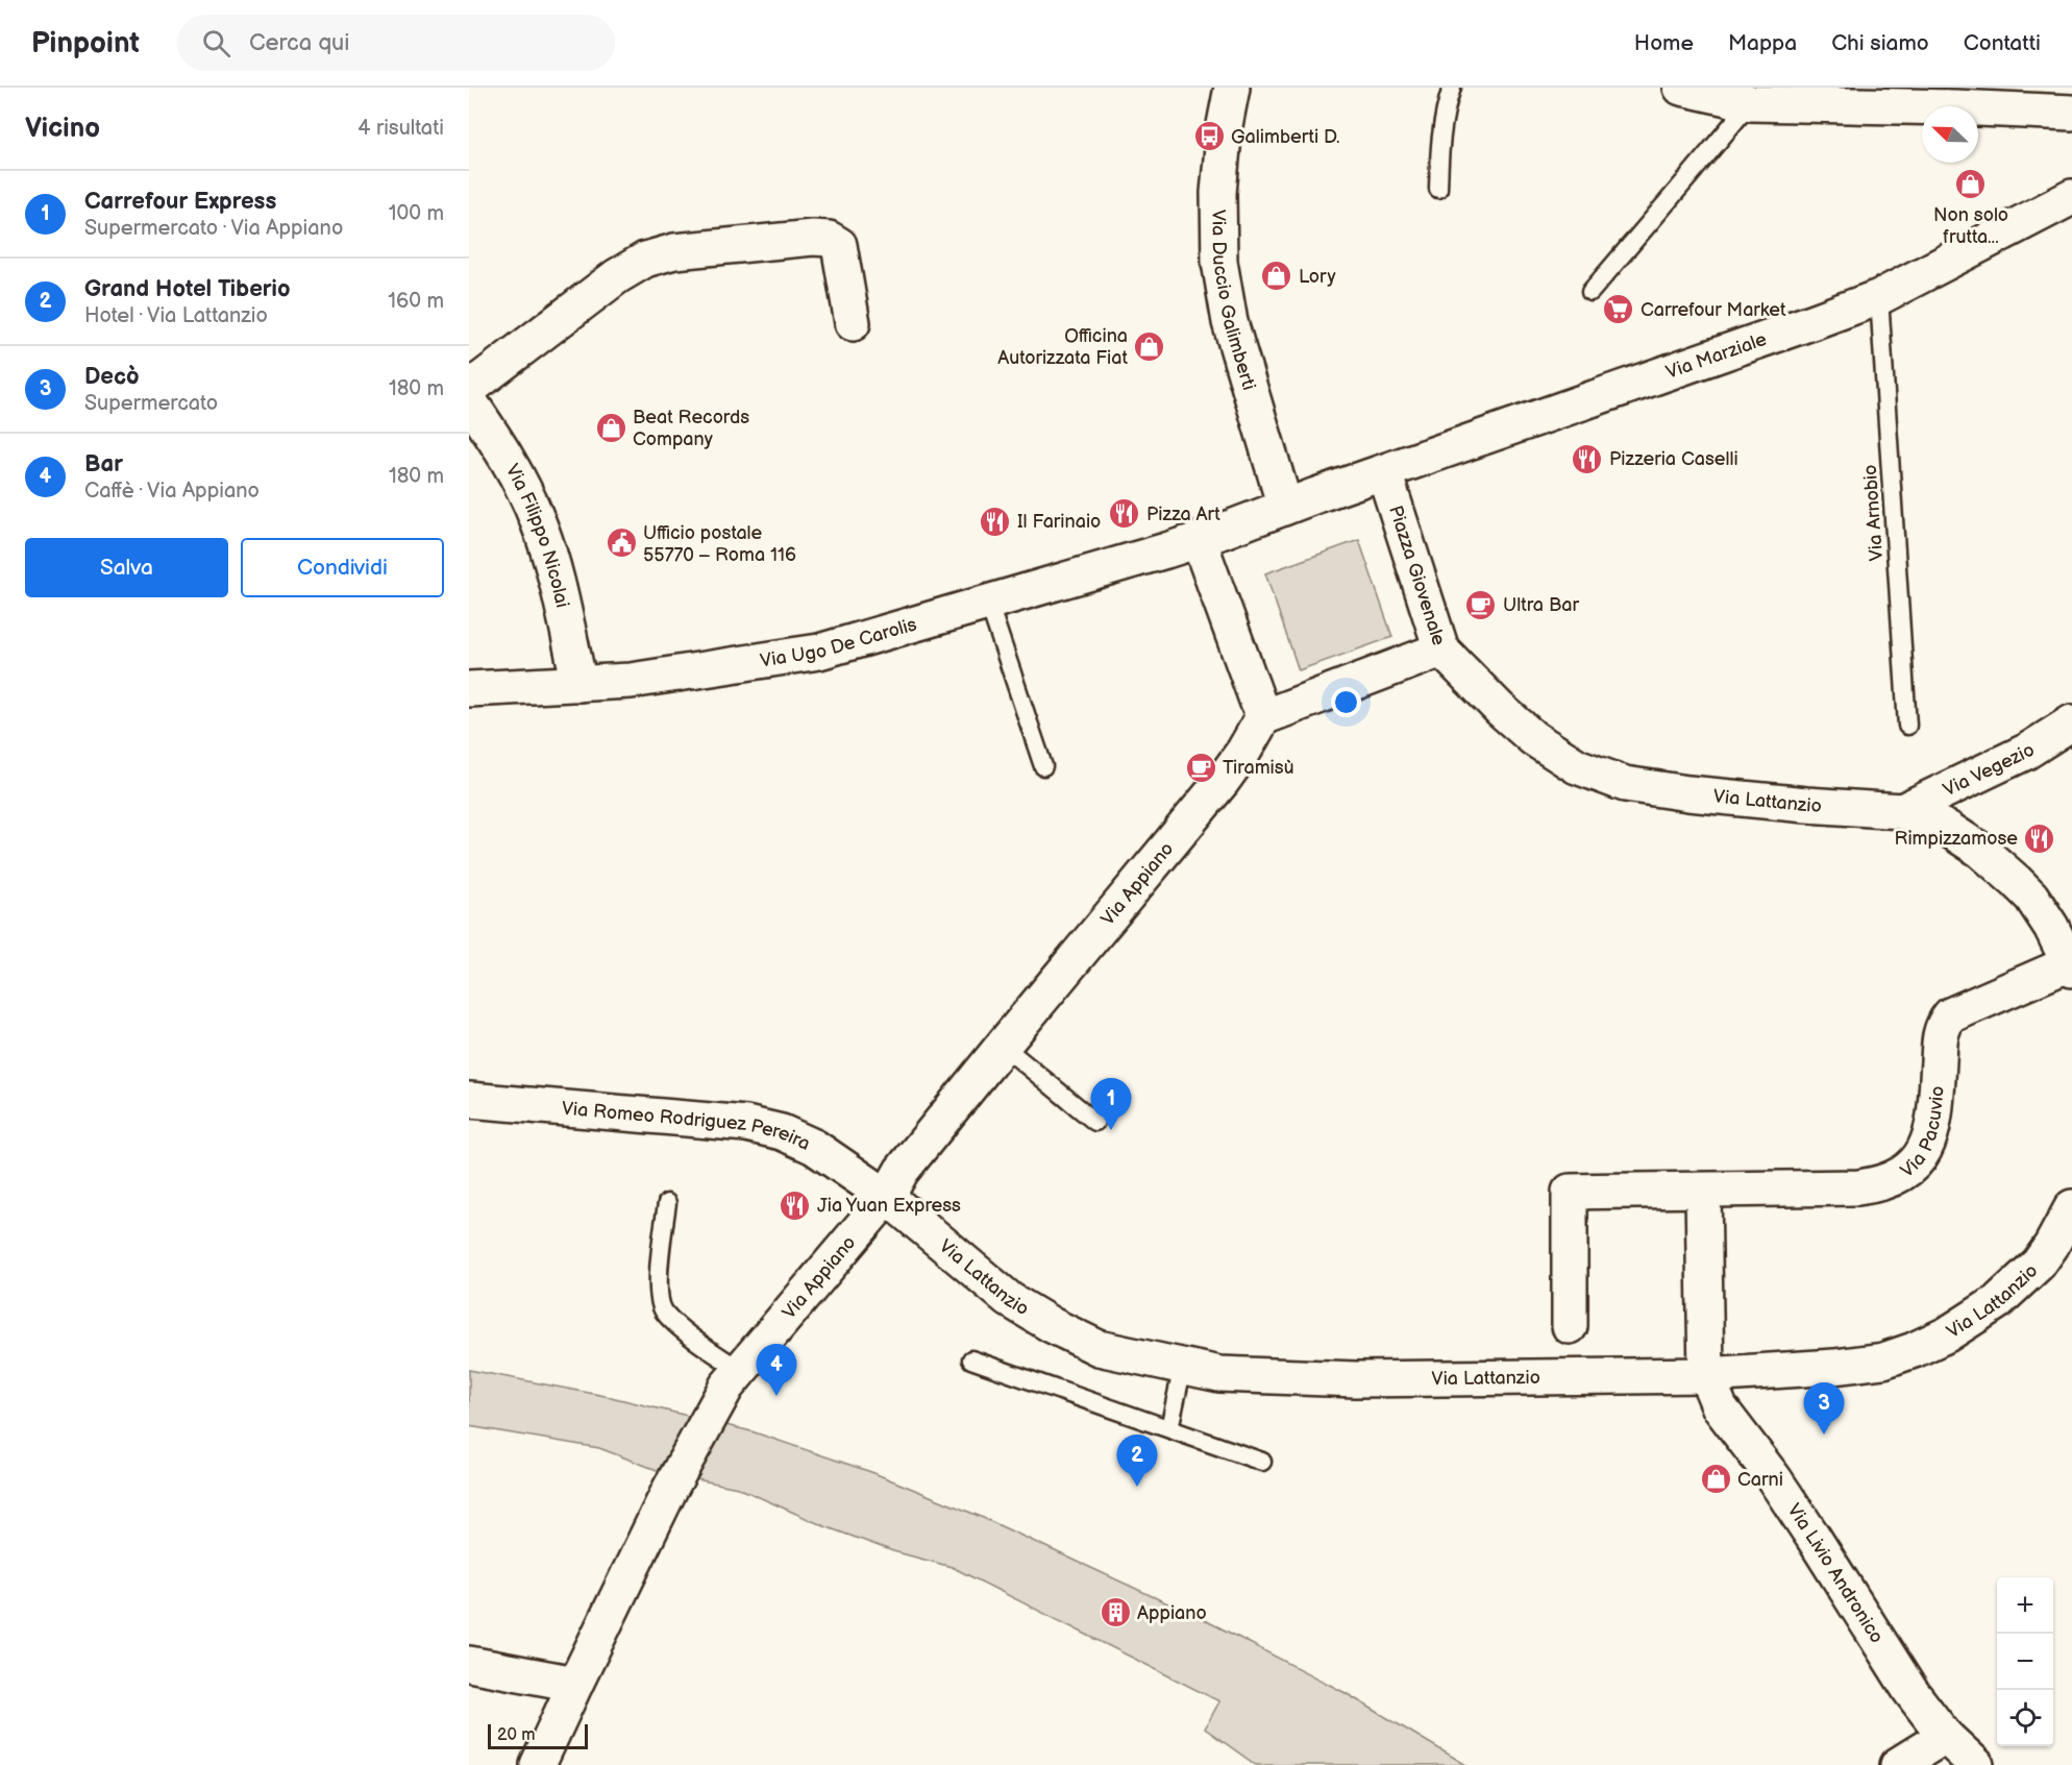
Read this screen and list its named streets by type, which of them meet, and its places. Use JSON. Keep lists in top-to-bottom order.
{
  "streets": {
    "street": [
      "Via Duccio Galimberti",
      "Via Marziale",
      "Via Filippo Nicolai",
      "Piazza Giovenale",
      "Via Ugo De Carolis",
      "Via Vegezio",
      "Via Lattanzio",
      "Via Appiano",
      "Via Pacuvio",
      "Via Romeo Rodriguez Pereira",
      "Via Livio Andronico"
    ],
    "lane": ["Via Arnobio"]
  },
  "crossings": [
    ["Via Marziale", "Via Arnobio"],
    ["Via Marziale", "Piazza Giovenale"],
    ["Via Filippo Nicolai", "Via Ugo De Carolis"],
    ["Piazza Giovenale", "Via Lattanzio"],
    ["Piazza Giovenale", "Via Appiano"],
    ["Via Vegezio", "Via Lattanzio"],
    ["Via Lattanzio", "Via Appiano"],
    ["Via Lattanzio", "Via Pacuvio"],
    ["Via Lattanzio", "Via Romeo Rodriguez Pereira"],
    ["Via Lattanzio", "Via Livio Andronico"],
    ["Via Appiano", "Via Romeo Rodriguez Pereira"]
  ],
  "places": {
    "bus stop": ["Galimberti D."],
    "shop": [
      "Non solo frutta...",
      "Lory",
      "Officina Autorizzata Fiat",
      "Beat Records Company",
      "Carni"
    ],
    "supermarket": ["Carrefour Market"],
    "restaurant": [
      "Pizzeria Caselli",
      "Pizza Art",
      "Il Farinaio",
      "Rimpizzamose",
      "Jia Yuan Express"
    ],
    "public building": ["Ufficio postale 55770 – Roma 116"],
    "cafe": ["Ultra Bar", "Tiramisù"],
    "building": ["Appiano"]
  },
  "scale_bar": "20 m",
  "north": "top left",
  "page": {
    "header": "Pinpoint",
    "search": "Cerca qui",
    "nav": [
      "Home",
      "Mappa",
      "Chi siamo",
      "Contatti"
    ],
    "heading": ["Vicino", "4 risultati"],
    "list": [
      {
        "mark": "1",
        "name": "Carrefour Express",
        "note": "Supermercato · Via Appiano",
        "value": "100 m"
      },
      {
        "mark": "2",
        "name": "Grand Hotel Tiberio",
        "note": "Hotel · Via Lattanzio",
        "value": "160 m"
      },
      {
        "mark": "3",
        "name": "Decò",
        "note": "Supermercato",
        "value": "180 m"
      },
      {
        "mark": "4",
        "name": "Bar",
        "note": "Caffè · Via Appiano",
        "value": "180 m"
      }
    ],
    "buttons": ["Salva", "Condividi"],
    "pins": [
      "1",
      "4",
      "3",
      "2"
    ],
    "map_buttons": ["+", "−"],
    "scale": "20 m"
  }
}
